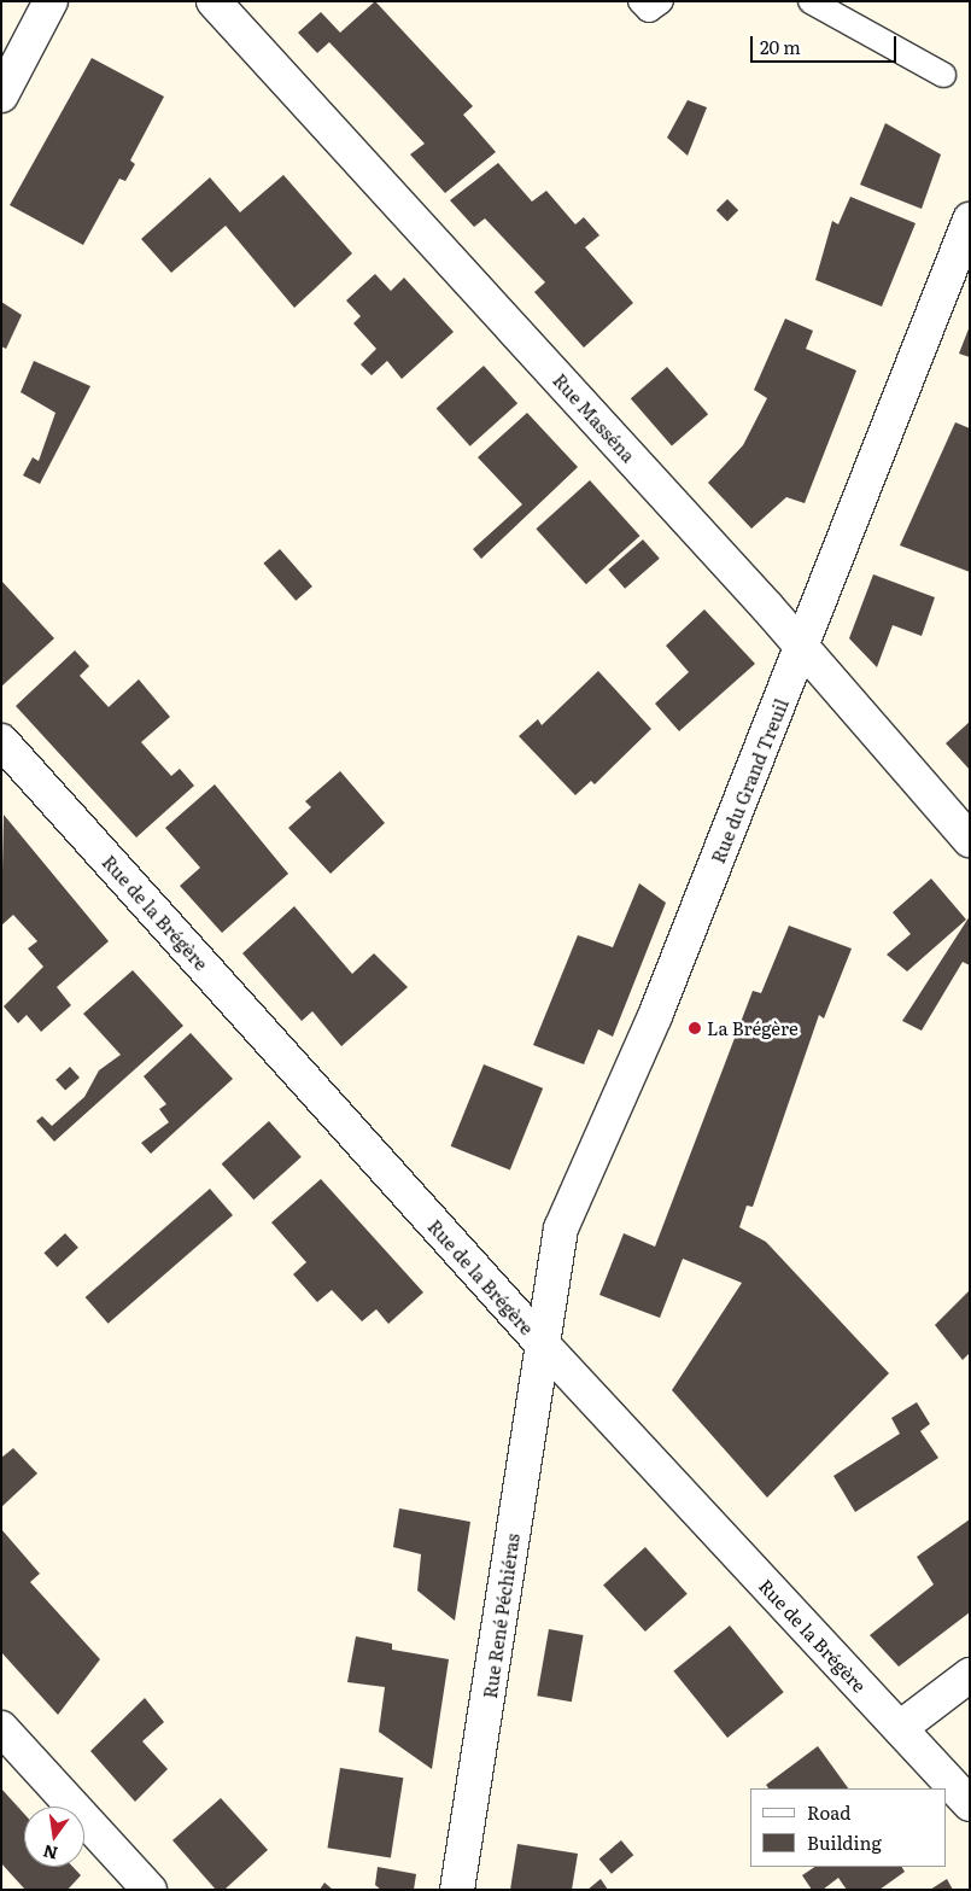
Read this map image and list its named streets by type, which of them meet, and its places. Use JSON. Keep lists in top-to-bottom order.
{
  "streets": {
    "street": [
      "Rue Masséna",
      "Rue du Grand Treuil",
      "Rue de la Brégère",
      "Rue René Péchiéras"
    ]
  },
  "crossings": [
    ["Rue Masséna", "Rue du Grand Treuil"],
    ["Rue du Grand Treuil", "Rue de la Brégère"],
    ["Rue du Grand Treuil", "Rue René Péchiéras"],
    ["Rue de la Brégère", "Rue René Péchiéras"]
  ],
  "places": ["La Brégère"],
  "legend": ["Road", "Building"],
  "scale_bar": "20 m",
  "north": "bottom"
}
